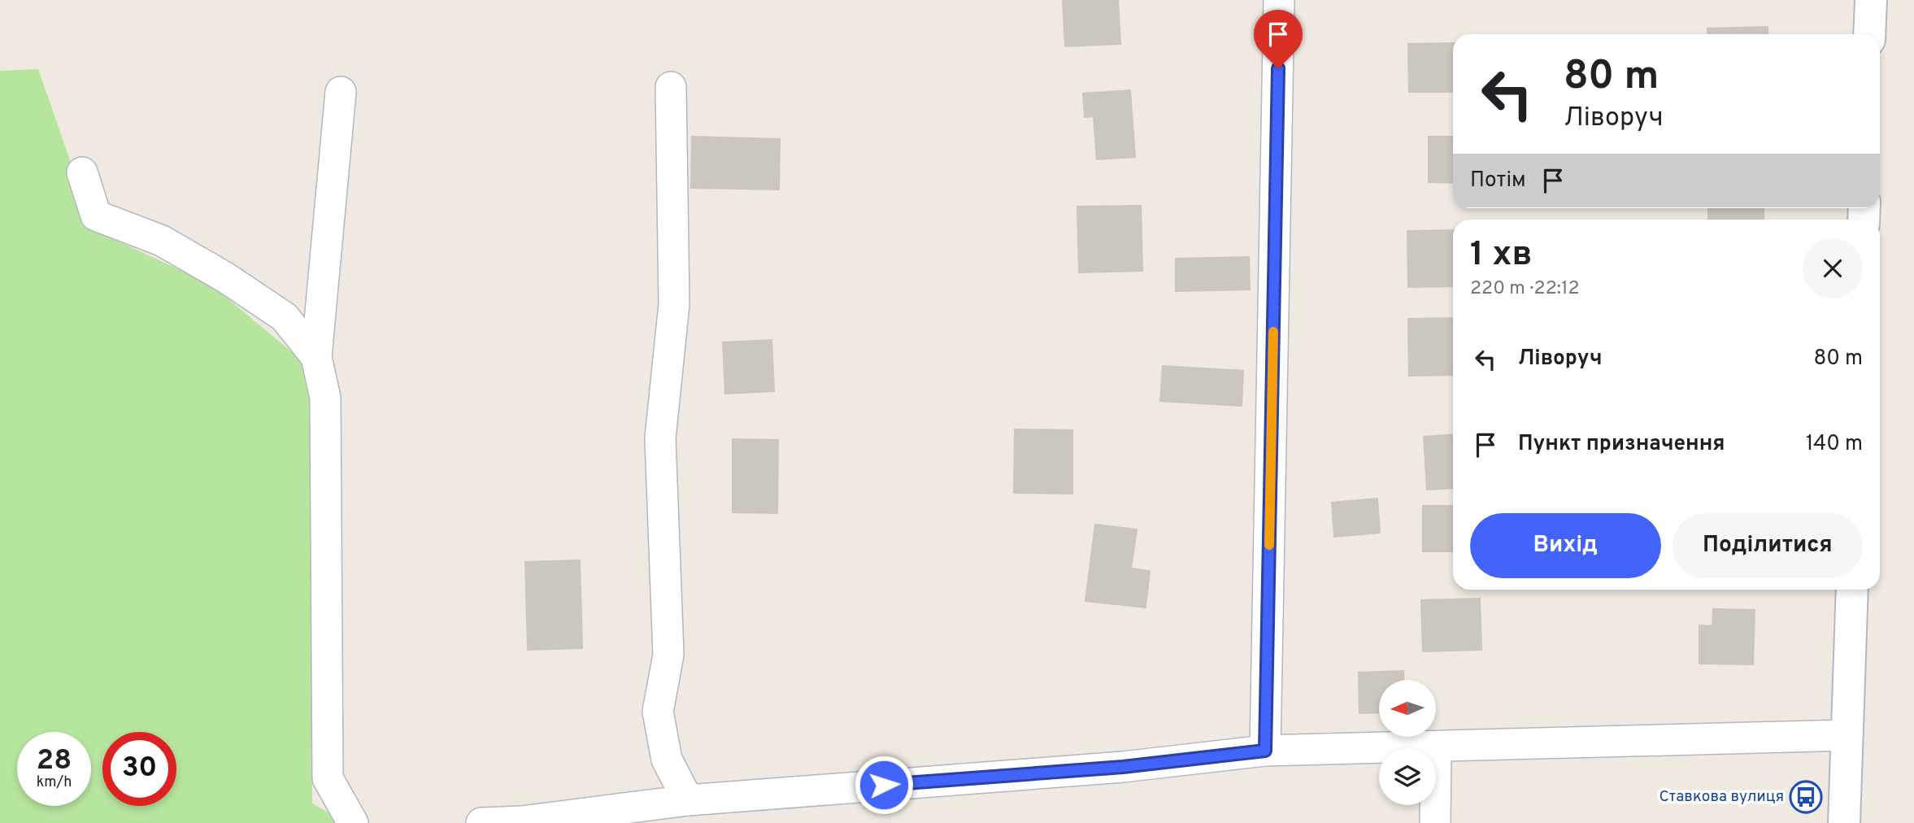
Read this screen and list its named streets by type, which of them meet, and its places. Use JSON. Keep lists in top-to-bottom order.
{
  "places": {
    "bus stop": ["Ставкова вулиця"]
  },
  "north": "left",
  "page": {
    "turn": ["80 m", "Ліворуч"],
    "then": "Потім",
    "heading": ["1 хв", "220 m · 22:12"],
    "list": [
      {
        "name": "Ліворуч",
        "value": "80 m"
      },
      {
        "name": "Пункт призначення",
        "value": "140 m"
      }
    ],
    "buttons": ["Вихід", "Поділитися"],
    "speed": "28 km/h",
    "limit": "30"
  }
}
